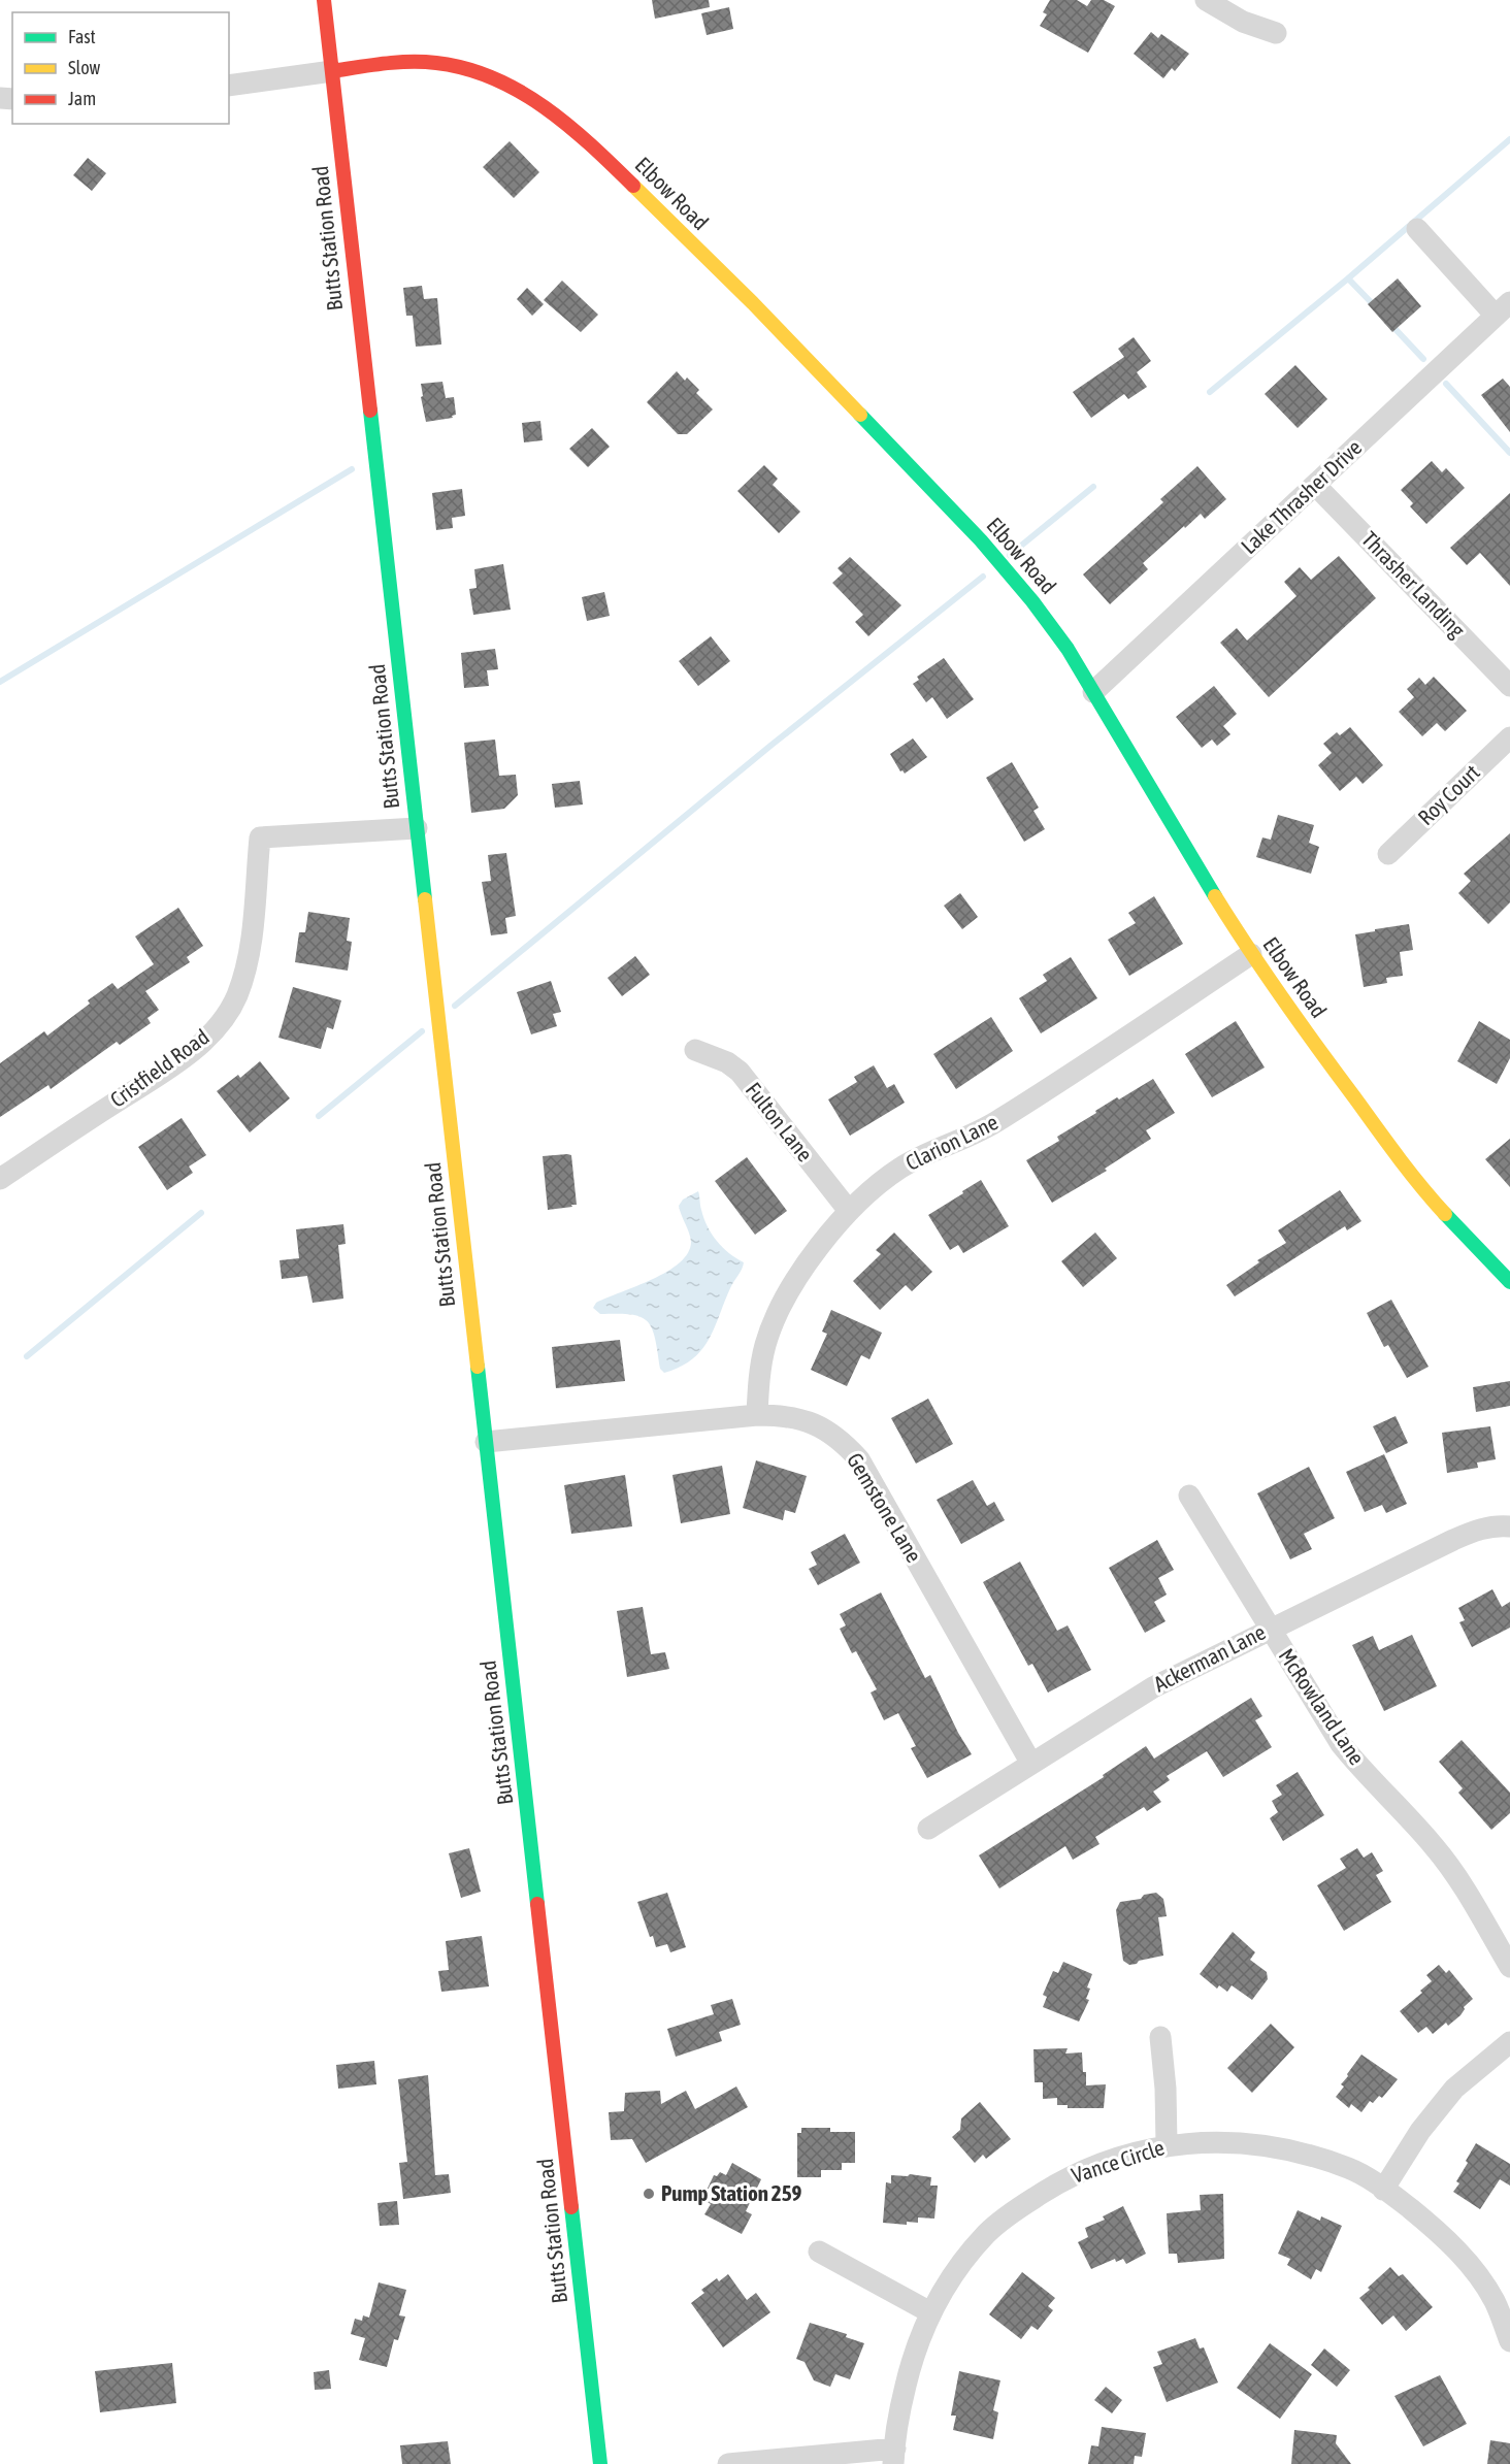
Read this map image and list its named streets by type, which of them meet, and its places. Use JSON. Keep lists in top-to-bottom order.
{
  "streets": {
    "main road": ["Elbow Road", "Butts Station Road"],
    "street": [
      "Lake Thrasher Drive",
      "Thrasher Landing",
      "Roy Court",
      "Cristfield Road",
      "Fulton Lane",
      "Clarion Lane",
      "Gemstone Lane",
      "Ackerman Lane",
      "McRowland Lane",
      "Vance Circle"
    ]
  },
  "crossings": [
    ["Elbow Road", "Butts Station Road"],
    ["Elbow Road", "Lake Thrasher Drive"],
    ["Elbow Road", "Clarion Lane"],
    ["Butts Station Road", "Cristfield Road"],
    ["Butts Station Road", "Gemstone Lane"],
    ["Lake Thrasher Drive", "Thrasher Landing"],
    ["Fulton Lane", "Clarion Lane"],
    ["Clarion Lane", "Gemstone Lane"],
    ["Gemstone Lane", "Ackerman Lane"],
    ["Ackerman Lane", "McRowland Lane"]
  ],
  "places": ["Pump Station 259"],
  "legend": ["Fast", "Slow", "Jam"]
}
